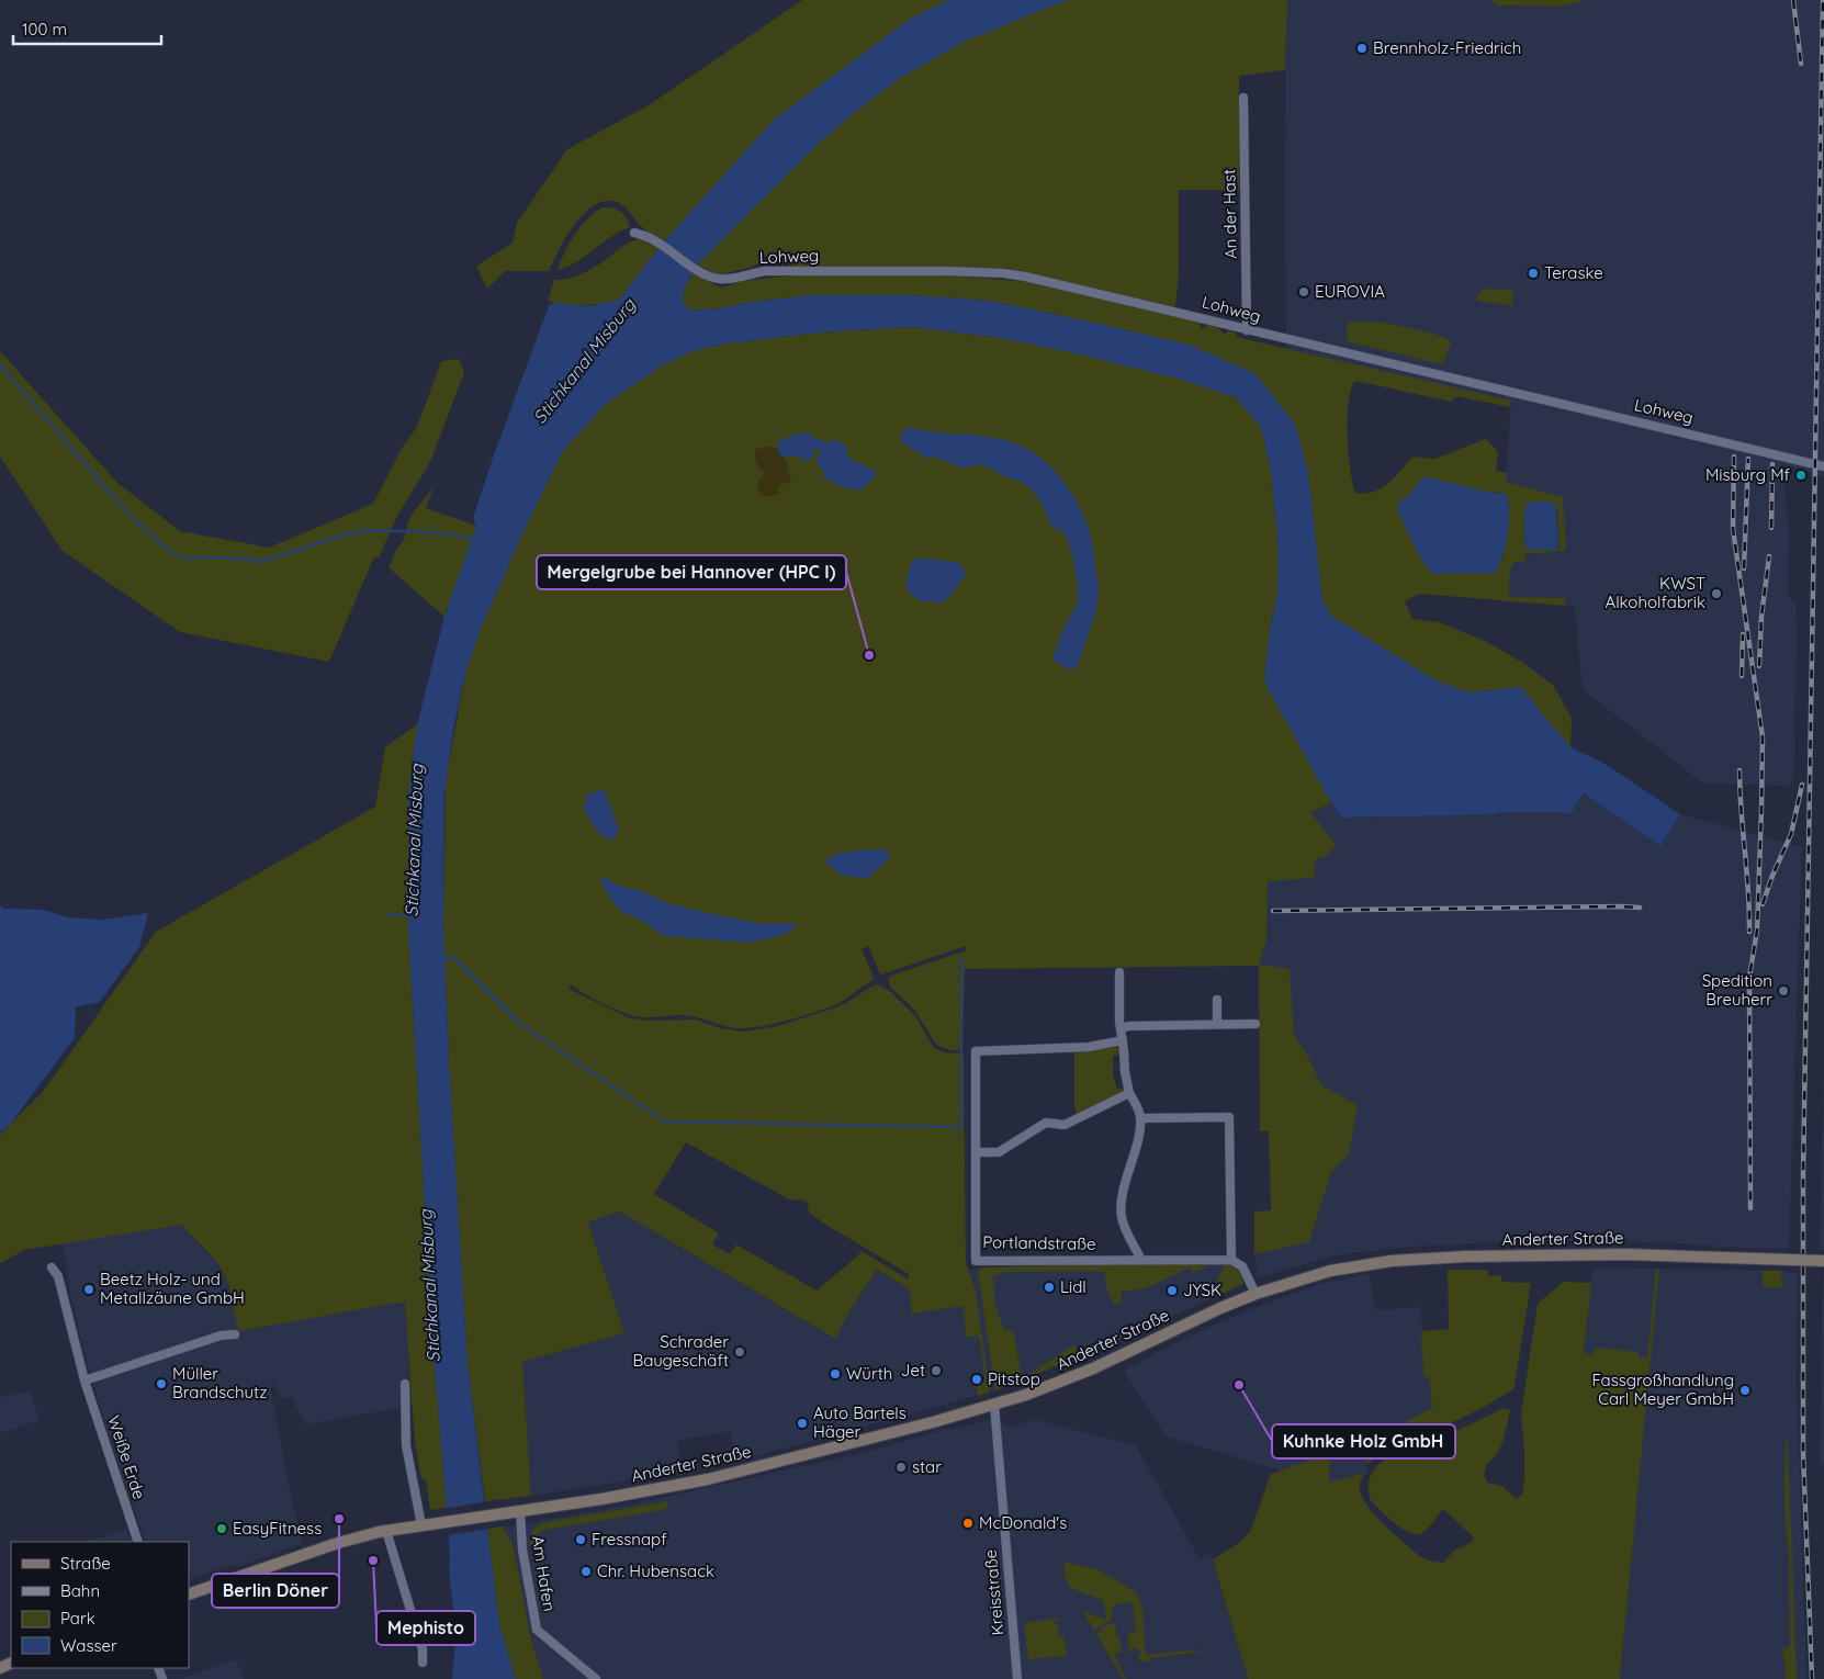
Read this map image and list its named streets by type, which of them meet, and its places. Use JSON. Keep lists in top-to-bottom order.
{
  "streets": {
    "main road": ["Anderter Straße"],
    "street": [
      "An der Hast",
      "Lohweg",
      "Portlandstraße",
      "Weiße Erde",
      "Am Hafen",
      "Kreisstraße"
    ]
  },
  "crossings": [
    ["An der Hast", "Lohweg"],
    ["Anderter Straße", "Am Hafen"],
    ["Anderter Straße", "Kreisstraße"]
  ],
  "water": ["Stichkanal Misburg"],
  "places": [
    "Brennholz-Friedrich",
    "Teraske",
    "EUROVIA",
    "Misburg Mf",
    "KWST Alkoholfabrik",
    "Mergelgrube bei Hannover (HPC I)",
    "Spedition Breuherr",
    "Lidl",
    "Beetz Holz- und Metallzäune GmbH",
    "JYSK",
    "Schrader Baugeschäft",
    "Jet",
    "Würth",
    "Pitstop",
    "Müller Brandschutz",
    "Kuhnke Holz GmbH",
    "Fassgroßhandlung Carl Meyer GmbH",
    "Auto Bartels Häger",
    "star",
    "Berlin Döner",
    "McDonald's",
    "EasyFitness",
    "Fressnapf",
    "Mephisto",
    "Chr. Hubensack"
  ],
  "legend": [
    "Straße",
    "Bahn",
    "Park",
    "Wasser"
  ],
  "scale_bar": "100 m"
}
